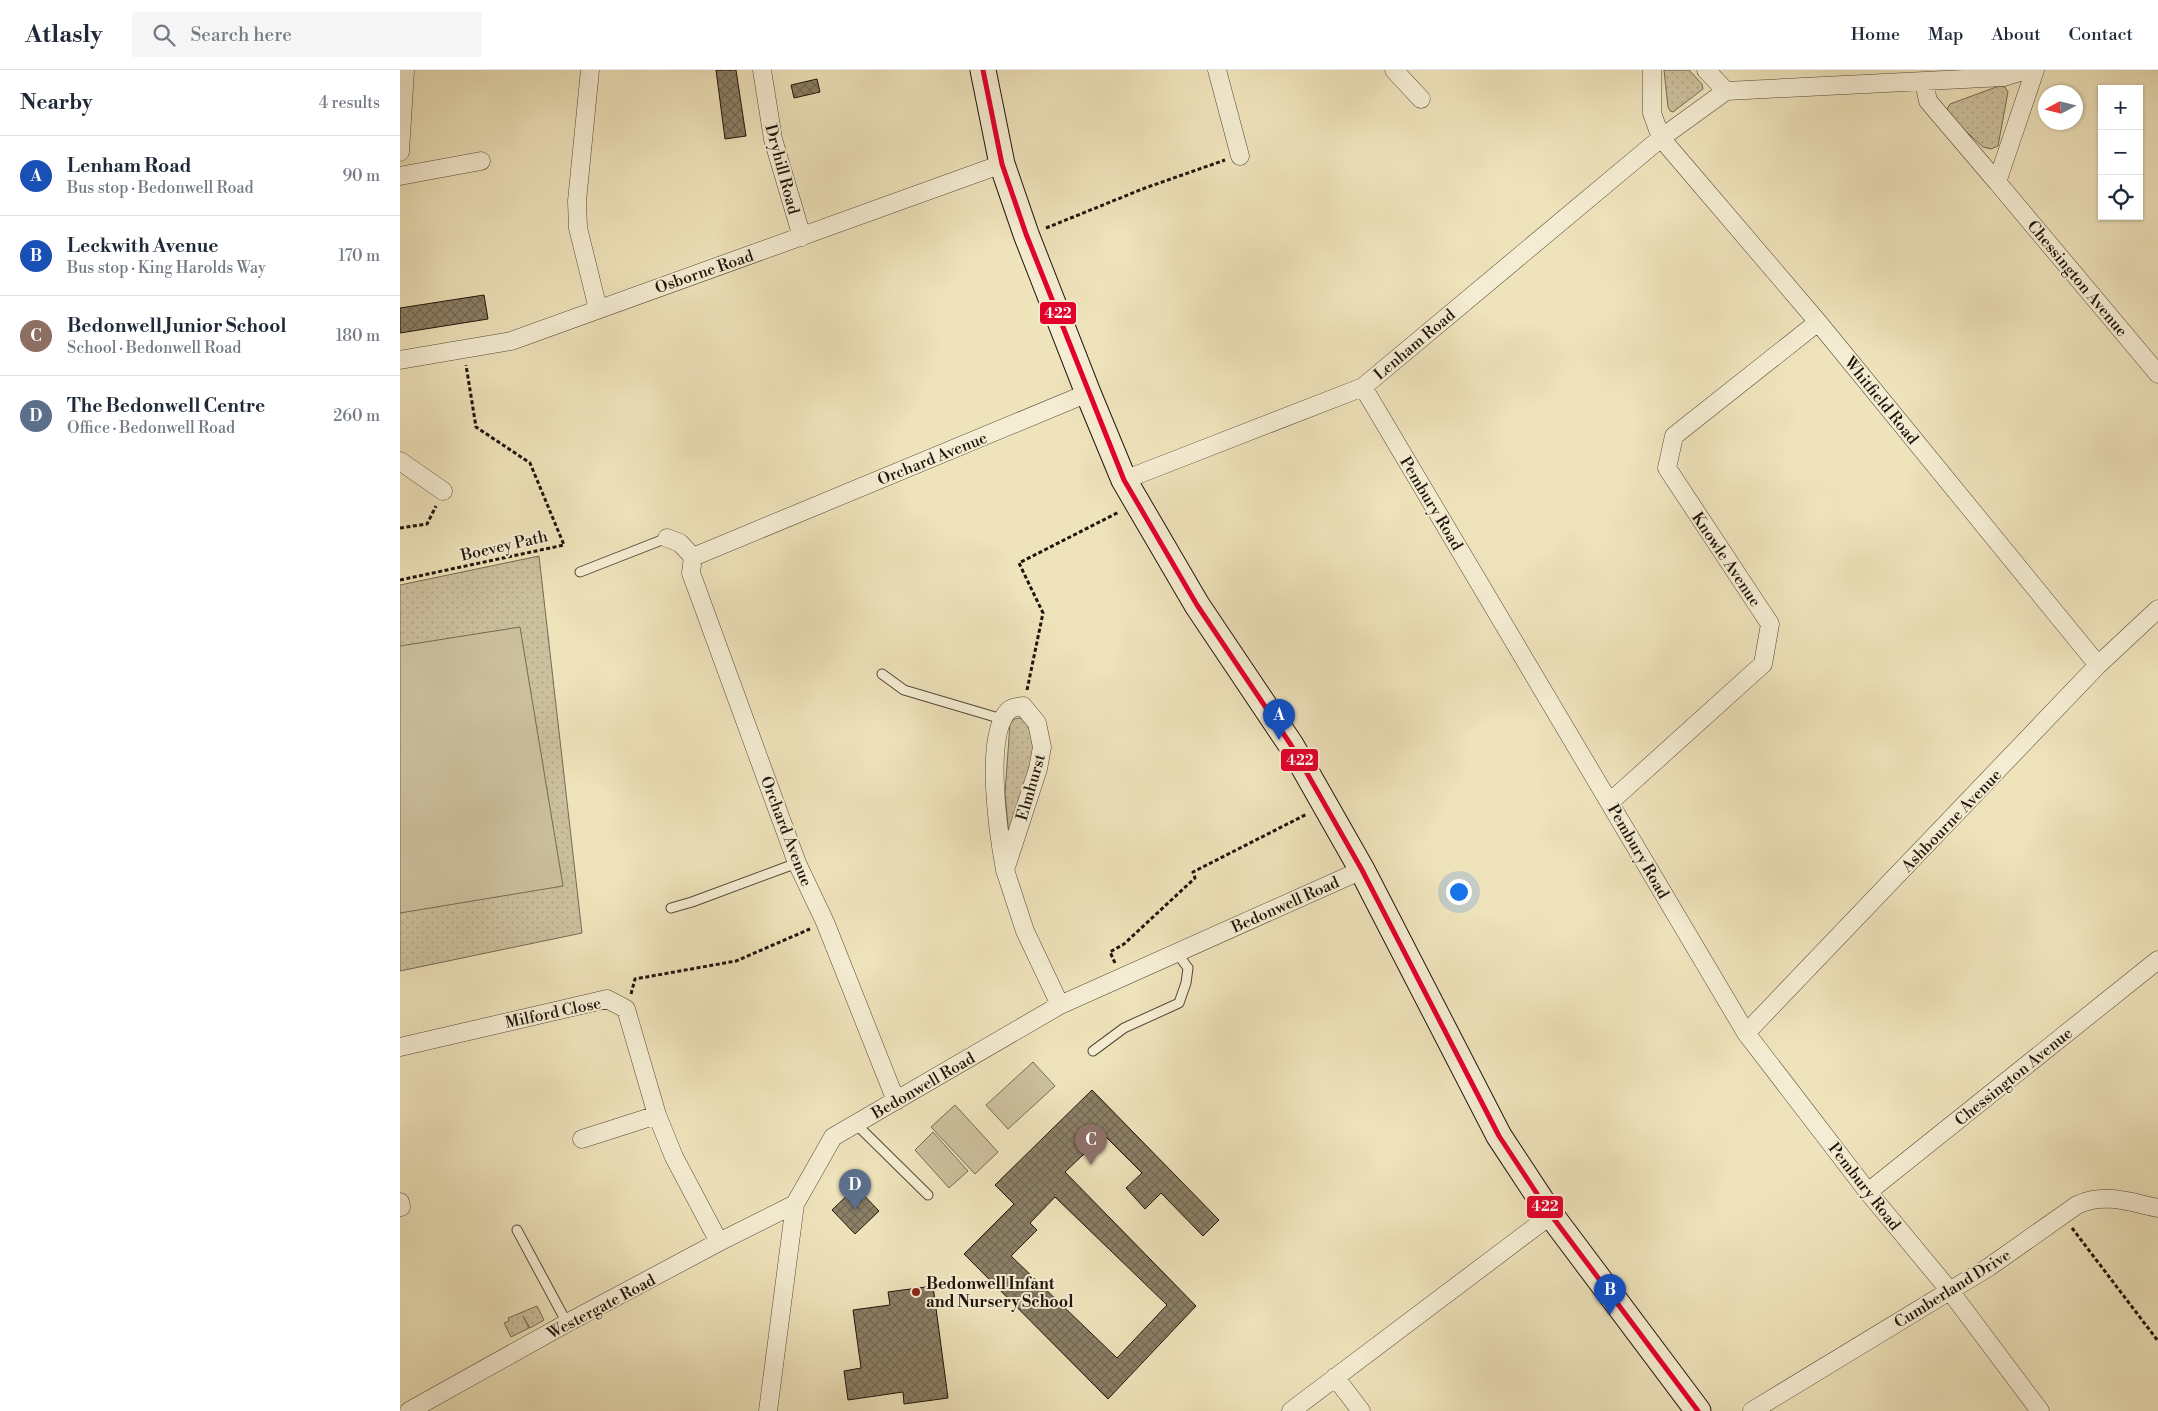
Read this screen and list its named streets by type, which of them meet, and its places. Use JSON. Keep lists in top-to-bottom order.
{
  "streets": {
    "street": [
      "Dryhill Road",
      "Osborne Road",
      "Chessington Avenue",
      "Lenham Road",
      "Whitfield Road",
      "Orchard Avenue",
      "Pembury Road",
      "Knowle Avenue",
      "Elmhurst",
      "Ashbourne Avenue",
      "Bedonwell Road",
      "Milford Close",
      "Cumberland Drive",
      "Westergate Road"
    ],
    "path": ["Boevey Path"]
  },
  "crossings": [
    ["Dryhill Road", "Osborne Road"],
    ["Osborne Road", "Boevey Path"],
    ["Chessington Avenue", "Pembury Road"],
    ["Lenham Road", "Whitfield Road"],
    ["Lenham Road", "Pembury Road"],
    ["Whitfield Road", "Knowle Avenue"],
    ["Whitfield Road", "Ashbourne Avenue"],
    ["Orchard Avenue", "Bedonwell Road"],
    ["Pembury Road", "Knowle Avenue"],
    ["Pembury Road", "Ashbourne Avenue"],
    ["Pembury Road", "Cumberland Drive"],
    ["Elmhurst", "Bedonwell Road"],
    ["Bedonwell Road", "Westergate Road"],
    ["Milford Close", "Westergate Road"]
  ],
  "places": ["Bedonwell Infant and Nursery School"],
  "lines": ["transit line 422"],
  "north": "left",
  "page": {
    "header": "Atlasly",
    "search": "Search here",
    "nav": [
      "Home",
      "Map",
      "About",
      "Contact"
    ],
    "heading": ["Nearby", "4 results"],
    "map_buttons": ["+", "−"],
    "list": [
      {
        "mark": "A",
        "name": "Lenham Road",
        "note": "Bus stop · Bedonwell Road",
        "value": "90 m"
      },
      {
        "mark": "B",
        "name": "Leckwith Avenue",
        "note": "Bus stop · King Harolds Way",
        "value": "170 m"
      },
      {
        "mark": "C",
        "name": "Bedonwell Junior School",
        "note": "School · Bedonwell Road",
        "value": "180 m"
      },
      {
        "mark": "D",
        "name": "The Bedonwell Centre",
        "note": "Office · Bedonwell Road",
        "value": "260 m"
      }
    ],
    "pins": [
      "A",
      "C",
      "D",
      "B"
    ]
  }
}
